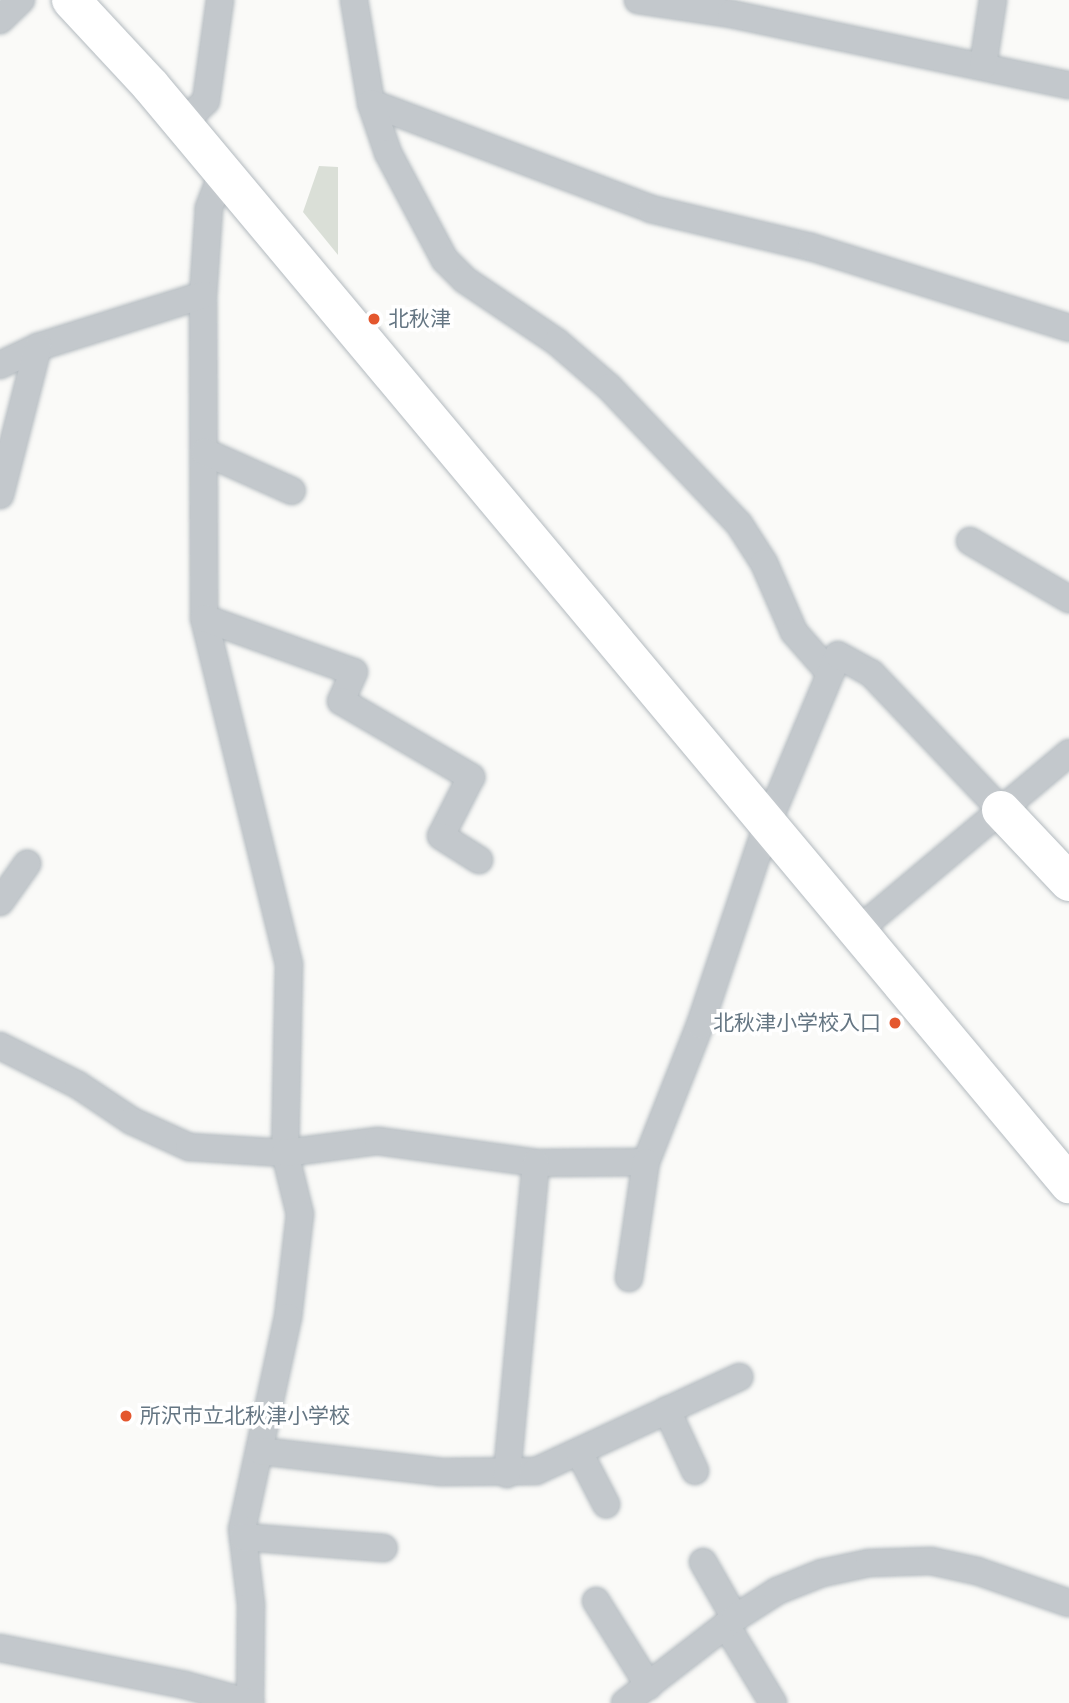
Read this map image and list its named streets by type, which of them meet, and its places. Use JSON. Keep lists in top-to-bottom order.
{
  "places": ["北秋津", "北秋津小学校入口", "所沢市立北秋津小学校"]
}
